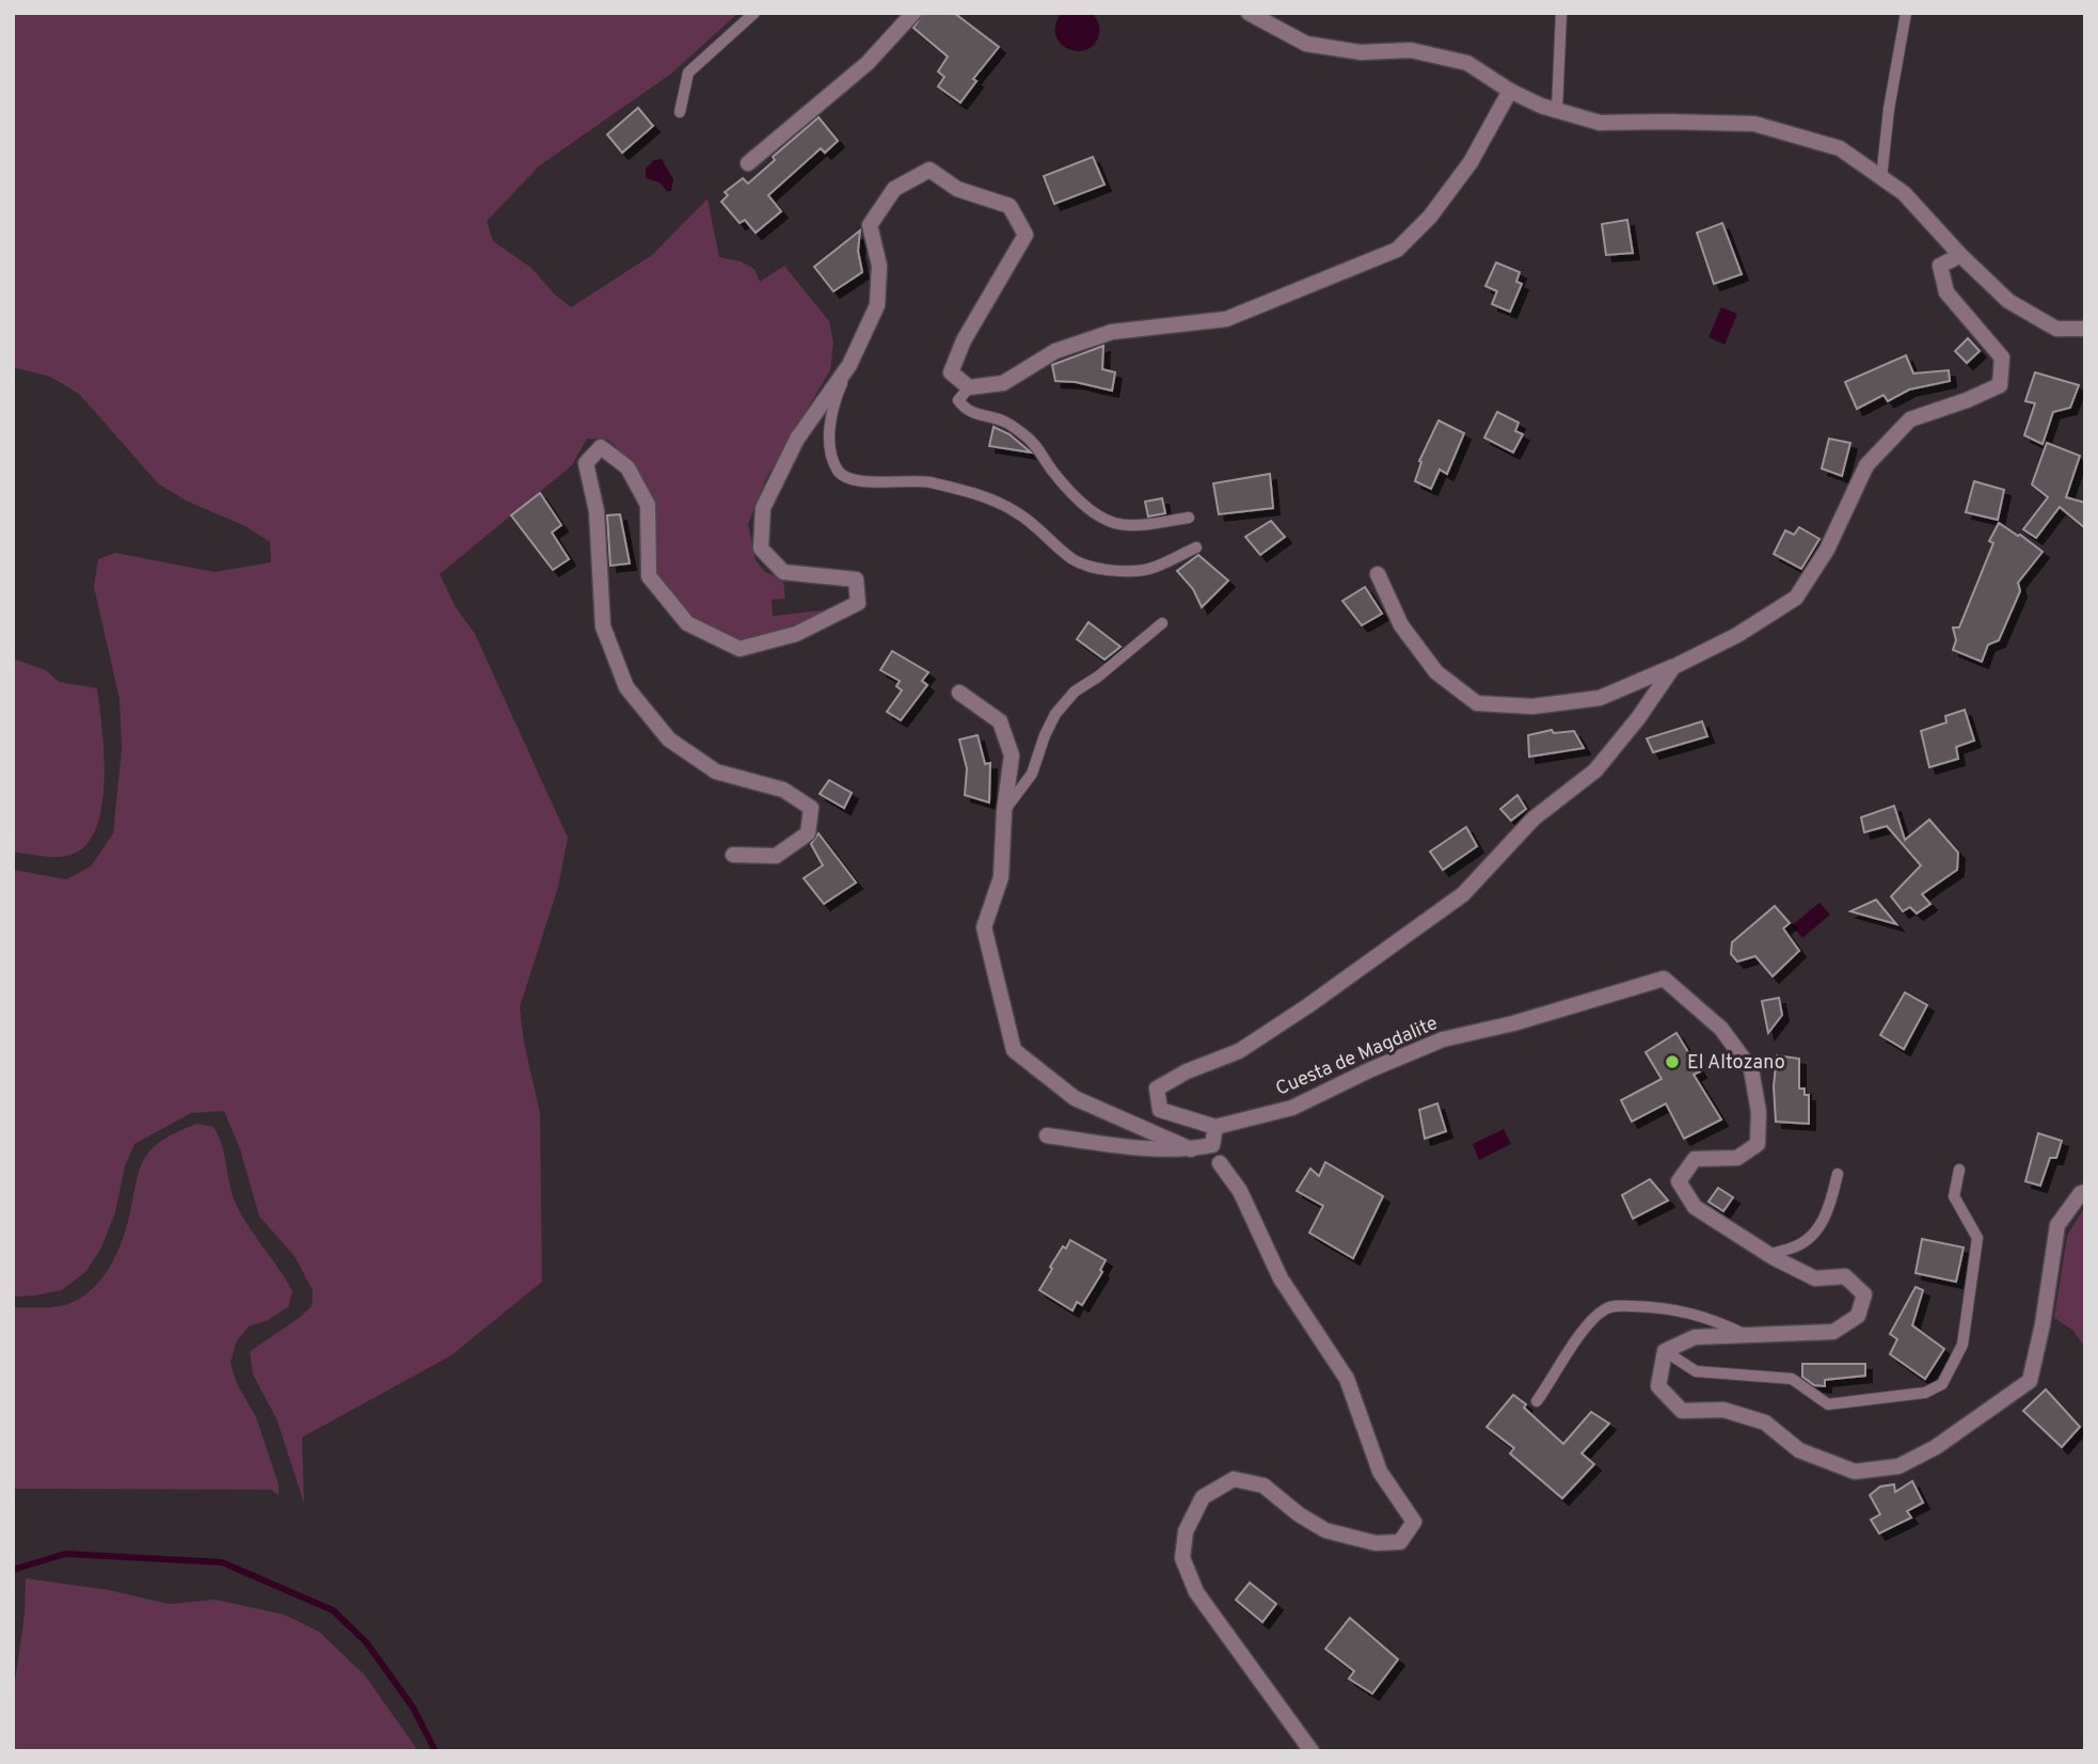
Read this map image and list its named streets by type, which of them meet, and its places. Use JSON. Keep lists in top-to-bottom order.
{
  "streets": {
    "street": ["Cuesta de Magdalite"]
  },
  "places": ["El Altozano"]
}
